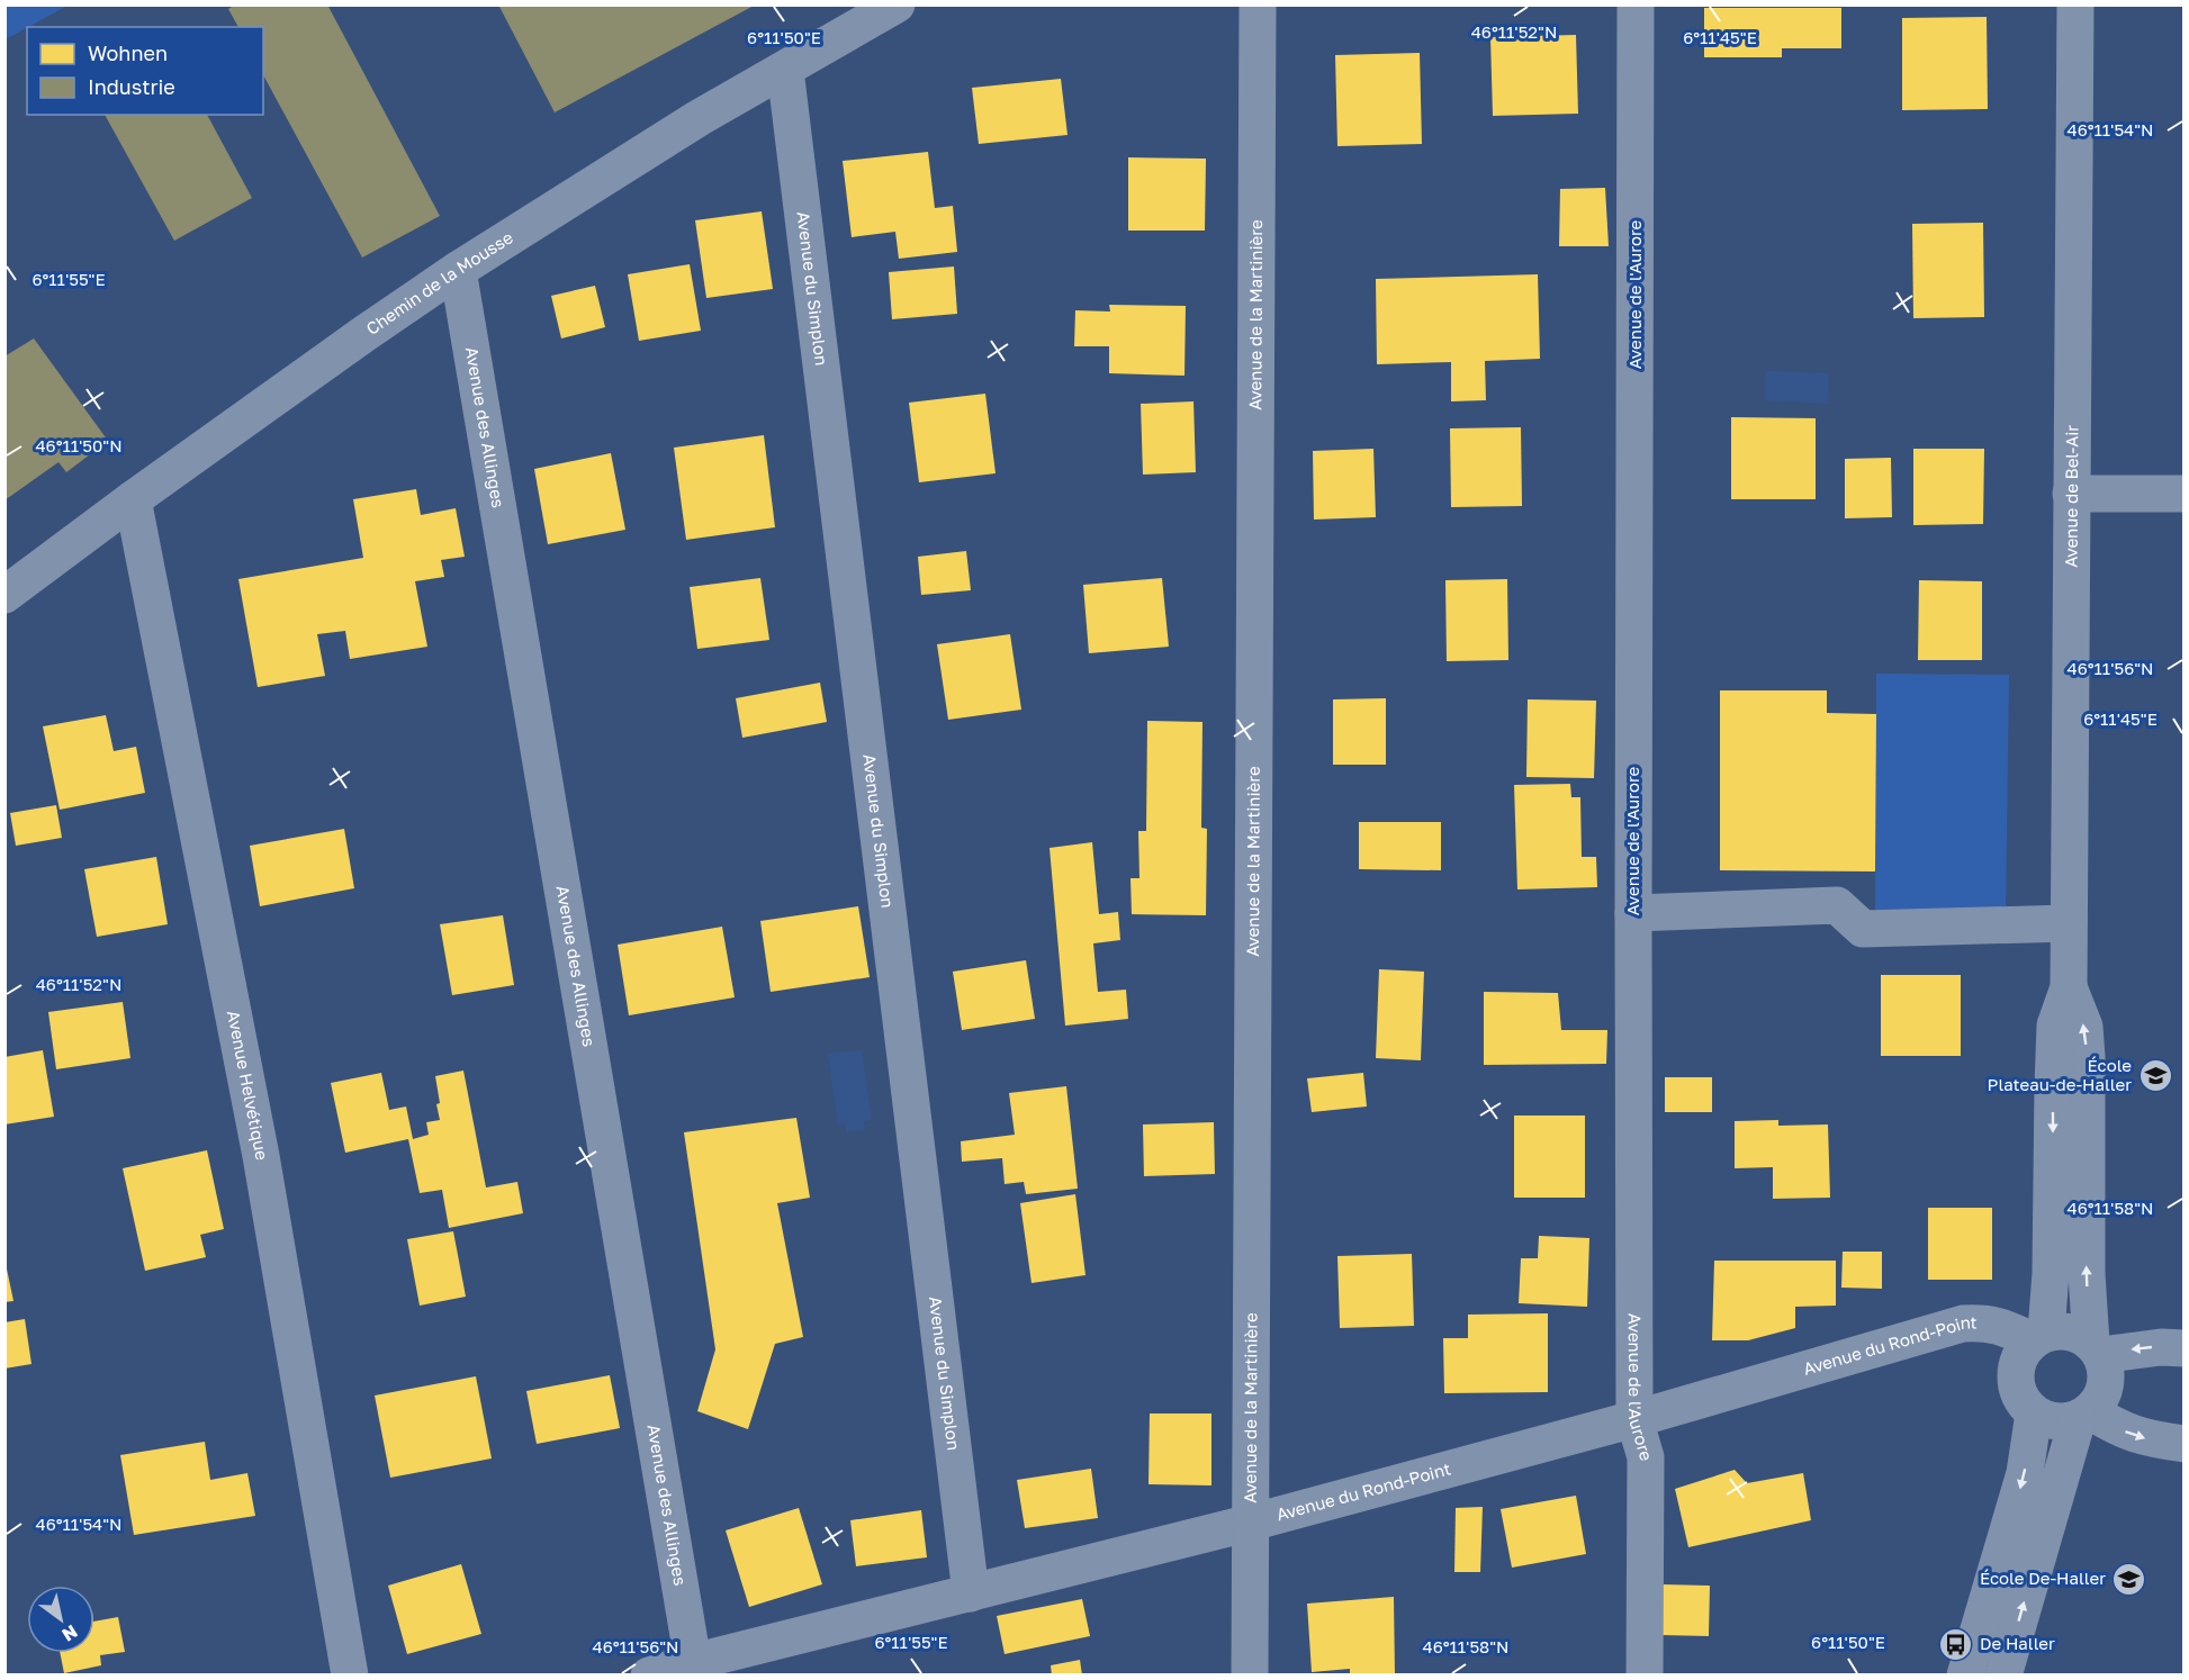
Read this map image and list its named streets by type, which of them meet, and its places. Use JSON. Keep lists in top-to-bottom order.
{
  "streets": {
    "street": [
      "Chemin de la Mousse",
      "Avenue du Simplon",
      "Avenue de l'Aurore",
      "Avenue de la Martinière",
      "Avenue des Allinges",
      "Avenue de Bel-Air",
      "Avenue Helvétique",
      "Avenue du Rond-Point"
    ]
  },
  "crossings": [
    ["Chemin de la Mousse", "Avenue du Simplon"],
    ["Chemin de la Mousse", "Avenue des Allinges"],
    ["Chemin de la Mousse", "Avenue Helvétique"],
    ["Avenue du Simplon", "Avenue du Rond-Point"],
    ["Avenue de l'Aurore", "Avenue du Rond-Point"],
    ["Avenue de la Martinière", "Avenue du Rond-Point"],
    ["Avenue des Allinges", "Avenue du Rond-Point"],
    ["Avenue de Bel-Air", "Avenue du Rond-Point"]
  ],
  "places": {
    "school or university": ["École Plateau-de-Haller", "École De-Haller"],
    "bus stop": ["De Haller"]
  },
  "legend": ["Wohnen", "Industrie"],
  "north": "bottom right",
  "coordinates": [
    "46°11'52\"N",
    "6°11'50\"E",
    "6°11'45\"E",
    "46°11'54\"N",
    "6°11'55\"E",
    "46°11'50\"N",
    "46°11'56\"N",
    "46°11'58\"N"
  ]
}
